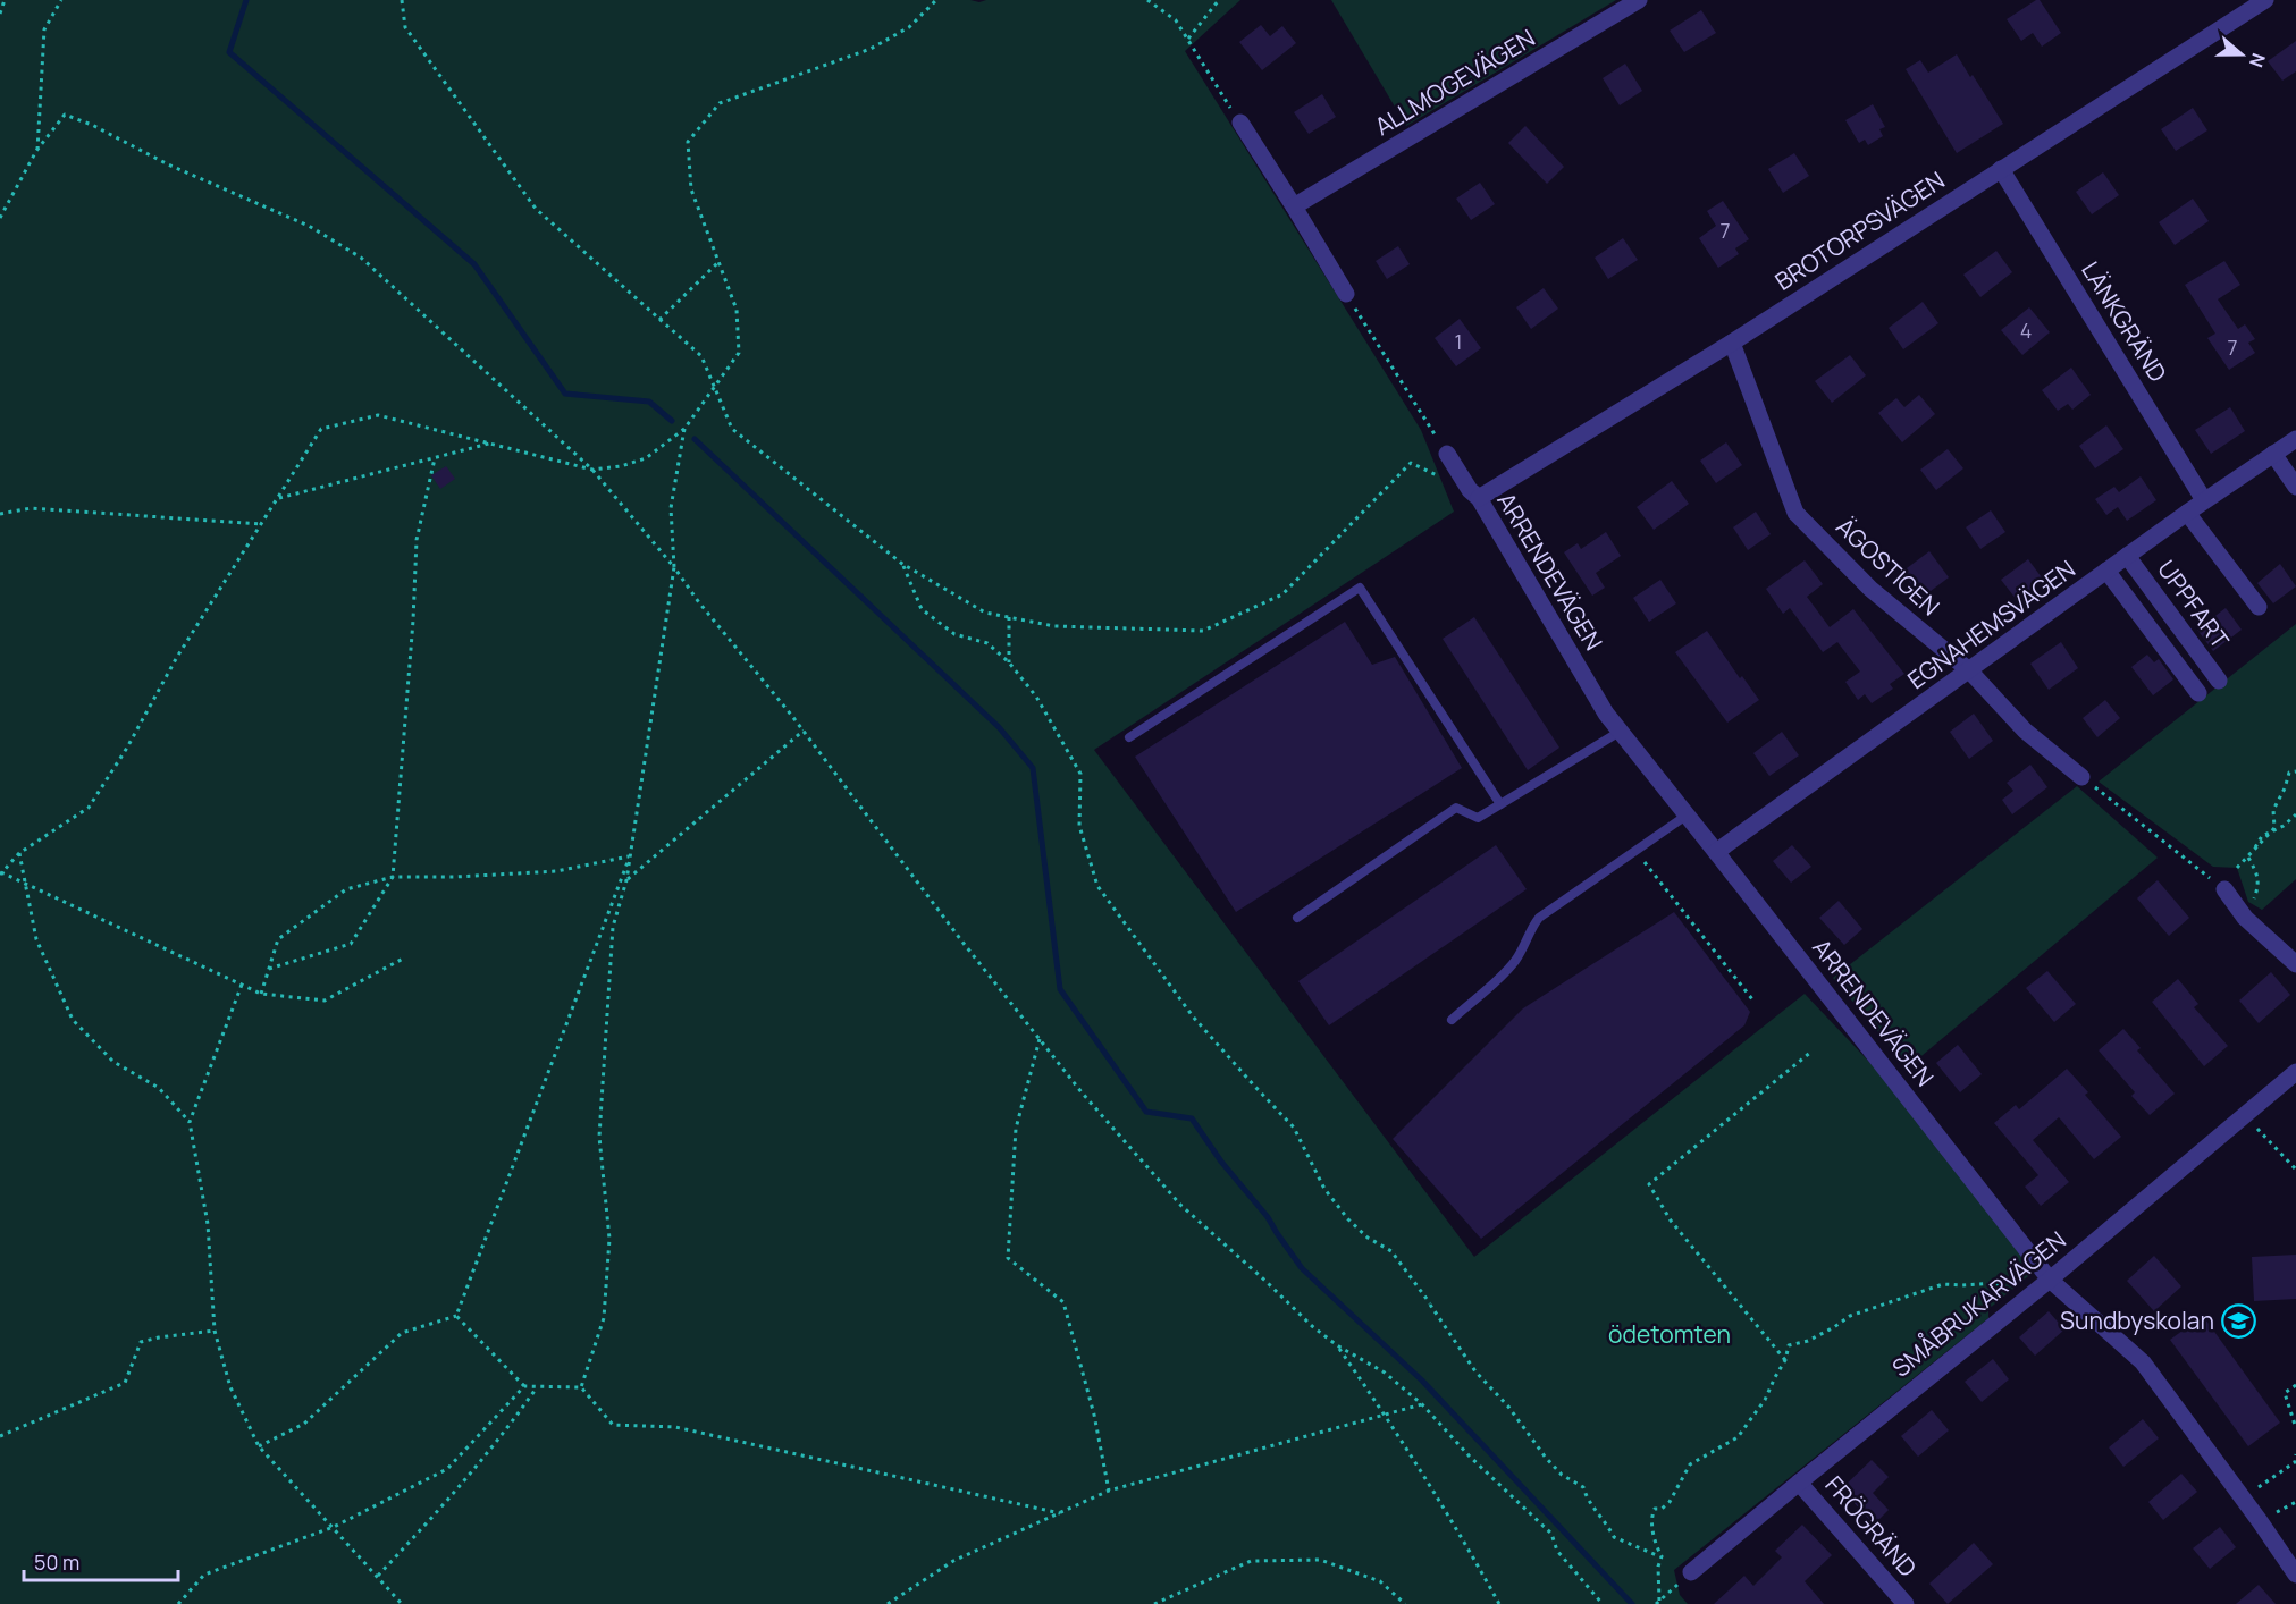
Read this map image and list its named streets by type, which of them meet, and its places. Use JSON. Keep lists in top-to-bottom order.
{
  "streets": {
    "street": [
      "ALLMOGEVÄGEN",
      "BROTORPSVÄGEN",
      "LÄNKGRÄND",
      "ÄGOSTIGEN",
      "ARRENDEVÄGEN",
      "UPPFART",
      "EGNAHEMSVÄGEN",
      "SMÅBRUKARVÄGEN",
      "FRÖGRÄND"
    ]
  },
  "crossings": [
    ["BROTORPSVÄGEN", "LÄNKGRÄND"],
    ["BROTORPSVÄGEN", "ÄGOSTIGEN"],
    ["BROTORPSVÄGEN", "ARRENDEVÄGEN"],
    ["LÄNKGRÄND", "EGNAHEMSVÄGEN"],
    ["ÄGOSTIGEN", "EGNAHEMSVÄGEN"],
    ["ARRENDEVÄGEN", "EGNAHEMSVÄGEN"],
    ["ARRENDEVÄGEN", "SMÅBRUKARVÄGEN"],
    ["UPPFART", "EGNAHEMSVÄGEN"],
    ["SMÅBRUKARVÄGEN", "FRÖGRÄND"]
  ],
  "parks": ["ödetomten"],
  "places": {
    "school or university": ["Sundbyskolan"]
  },
  "house_numbers": [
    "7",
    "4",
    "1",
    "7"
  ],
  "scale_bar": "50 m",
  "north": "right"
}
